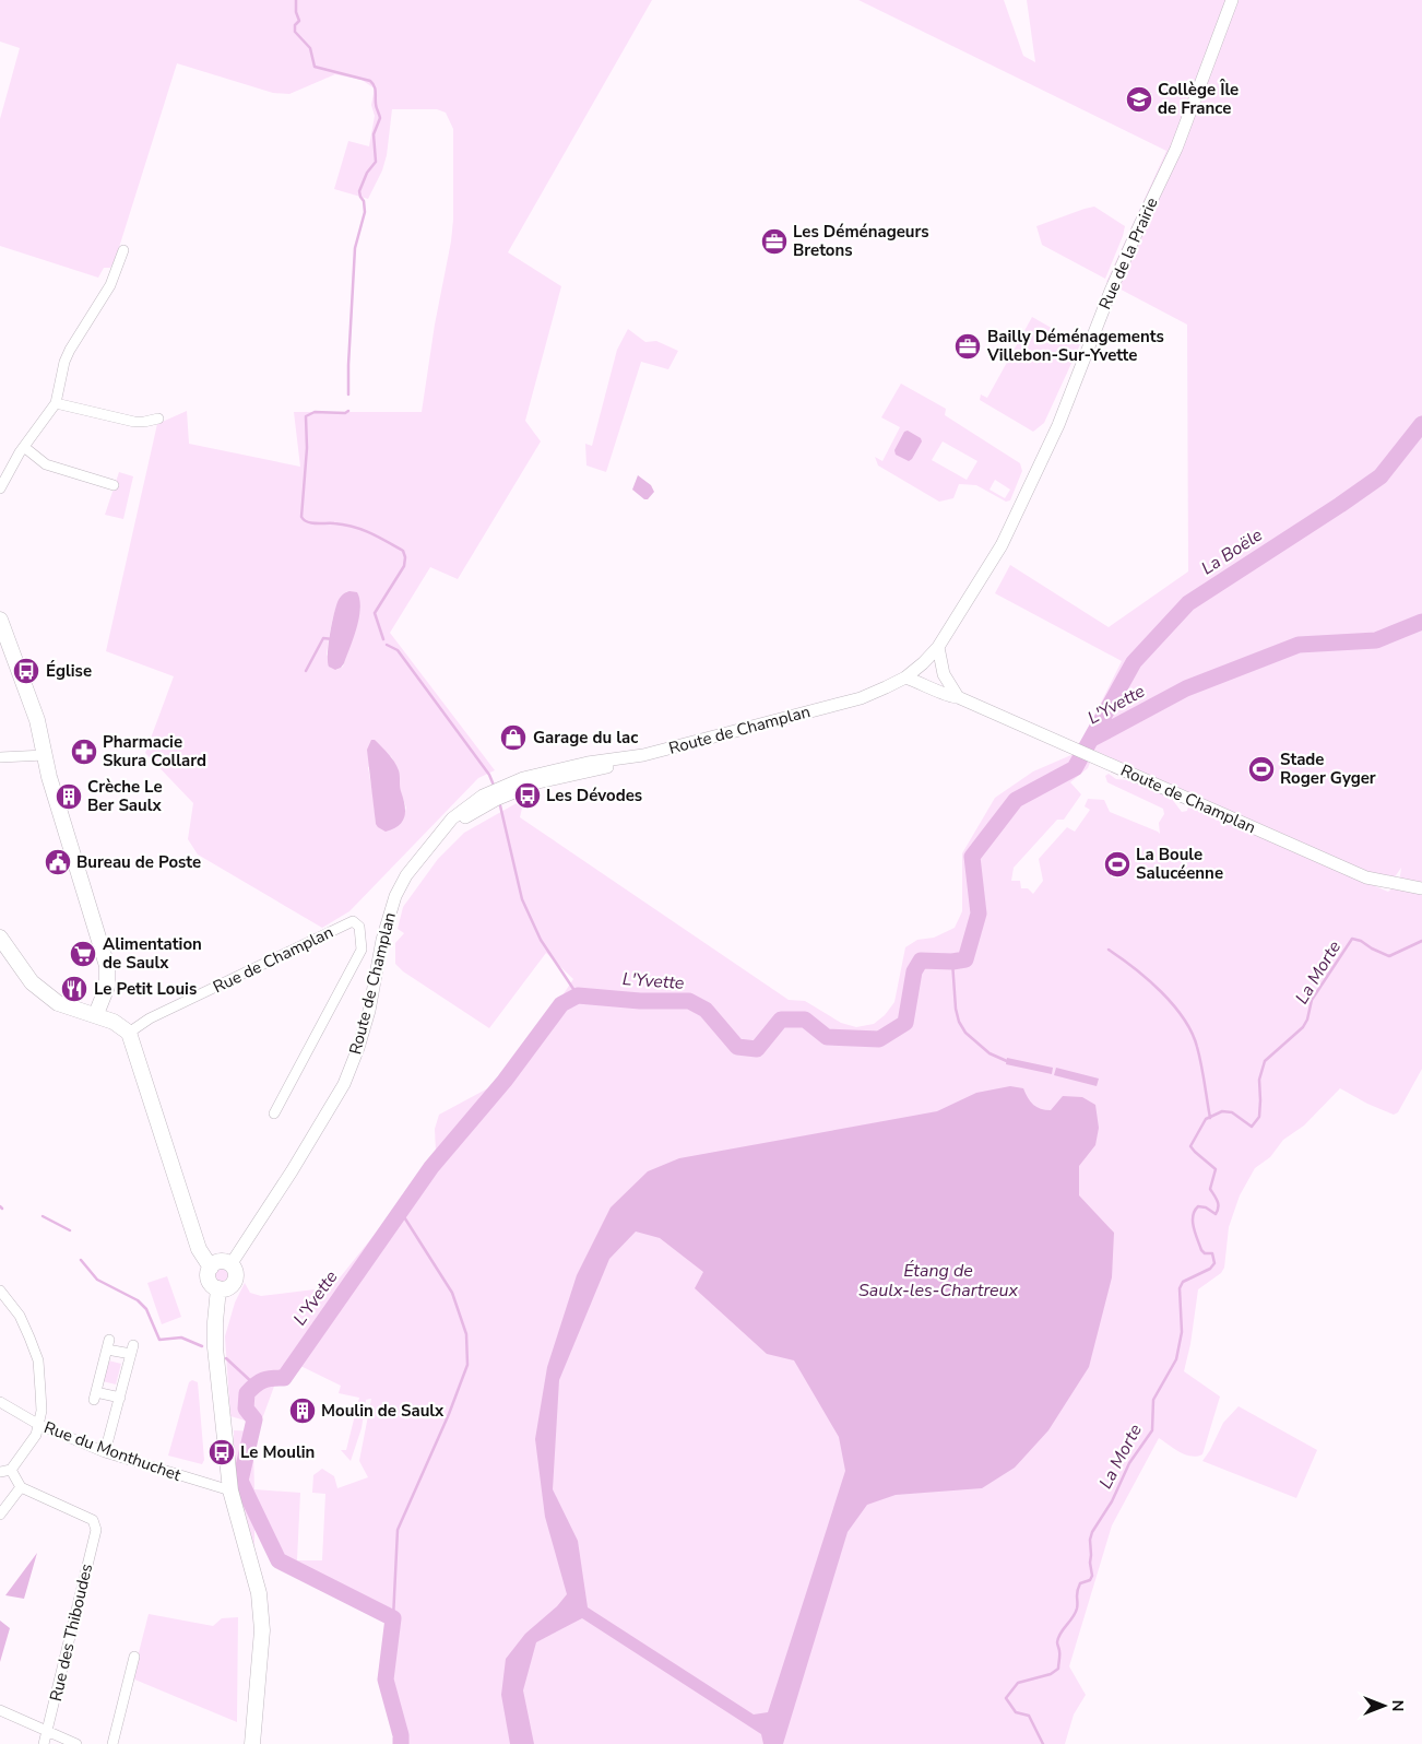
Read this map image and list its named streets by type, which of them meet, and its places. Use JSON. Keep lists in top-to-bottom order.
{
  "streets": {
    "street": [
      "Rue de la Prairie",
      "Route de Champlan",
      "Rue de Champlan",
      "Rue du Monthuchet",
      "Rue des Thiboudes"
    ]
  },
  "crossings": [
    ["Rue de la Prairie", "Route de Champlan"]
  ],
  "water": [
    "La Boële",
    "L'Yvette",
    "La Morte",
    "Étang de Saulx-les-Chartreux"
  ],
  "places": {
    "school or university": ["Collège Île de France"],
    "office": ["Les Déménageurs Bretons", "Bailly Déménagements Villebon-Sur-Yvette"],
    "bus stop": ["Église", "Les Dévodes", "Le Moulin"],
    "shop": ["Garage du lac"],
    "pharmacy": ["Pharmacie Skura Collard"],
    "sports": ["Stade Roger Gyger", "La Boule Salucéenne"],
    "building": ["Crèche Le Ber Saulx", "Moulin de Saulx"],
    "public building": ["Bureau de Poste"],
    "supermarket": ["Alimentation de Saulx"],
    "restaurant": ["Le Petit Louis"]
  },
  "north": "right"
}
